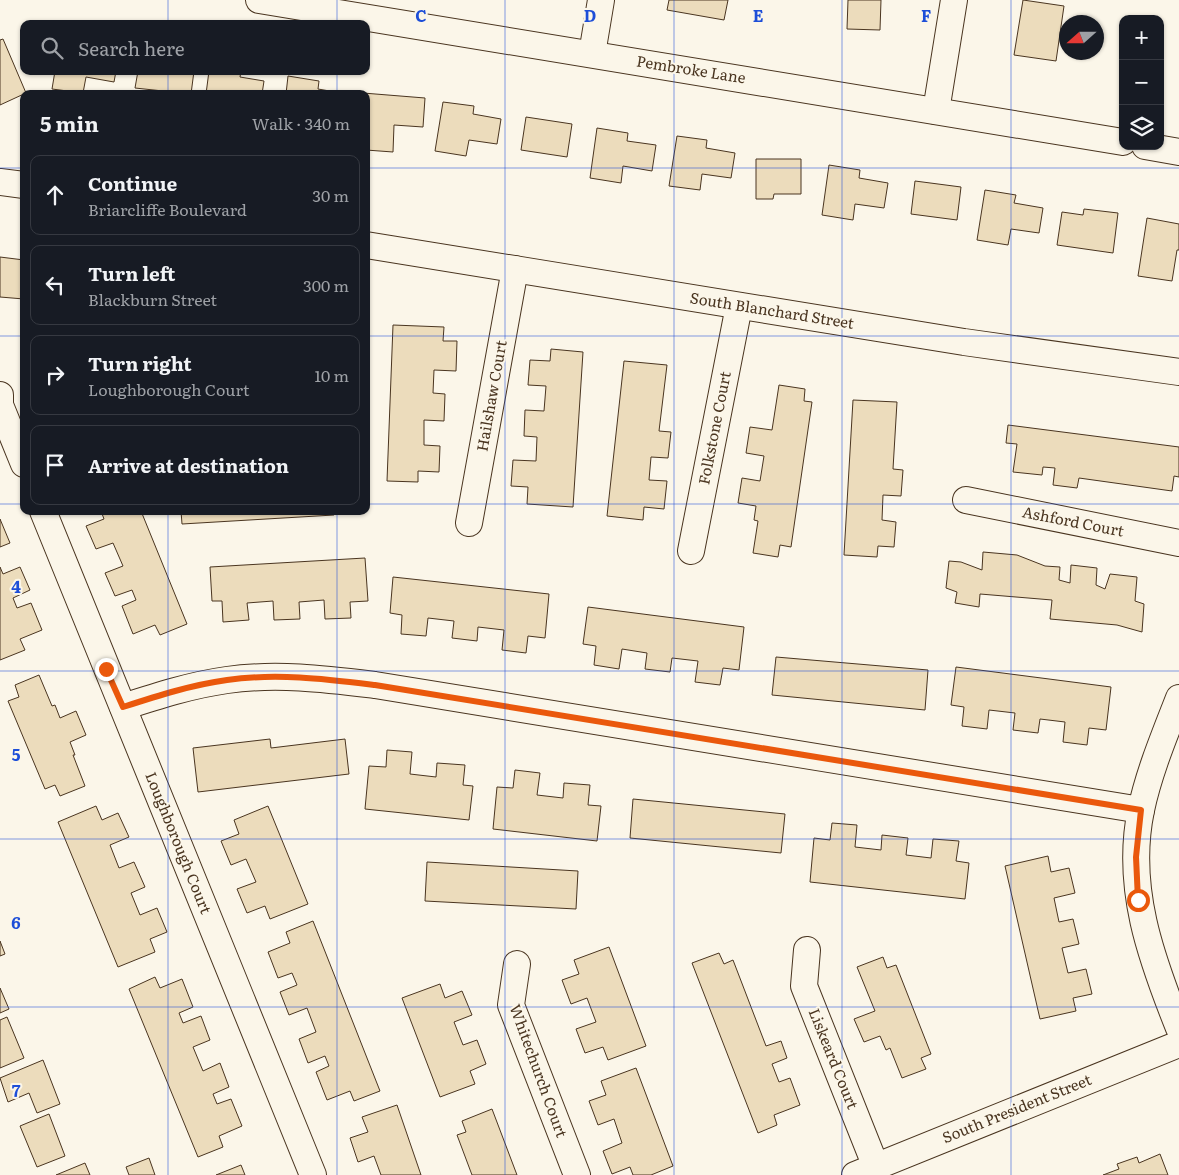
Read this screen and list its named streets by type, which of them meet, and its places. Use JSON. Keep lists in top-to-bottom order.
{
  "streets": {
    "street": [
      "Pembroke Lane",
      "South Blanchard Street",
      "Hailshaw Court",
      "Folkstone Court",
      "Ashford Court",
      "Loughborough Court",
      "Liskeard Court",
      "Whitechurch Court",
      "South President Street"
    ]
  },
  "crossings": [
    ["South Blanchard Street", "Hailshaw Court"],
    ["South Blanchard Street", "Folkstone Court"],
    ["Liskeard Court", "South President Street"]
  ],
  "north": "left",
  "page": {
    "map_buttons": ["+", "−"],
    "search": "Search here",
    "heading": ["5 min", "Walk · 340 m"],
    "list": [
      ["Continue", "Briarcliffe Boulevard", "30 m"],
      ["Turn left", "Blackburn Street", "300 m"],
      ["Turn right", "Loughborough Court", "10 m"],
      "Arrive at destination"
    ]
  },
  "grid": {
    "columns": [
      "C",
      "D",
      "E",
      "F"
    ],
    "rows": [
      "4",
      "5",
      "6",
      "7"
    ]
  }
}
